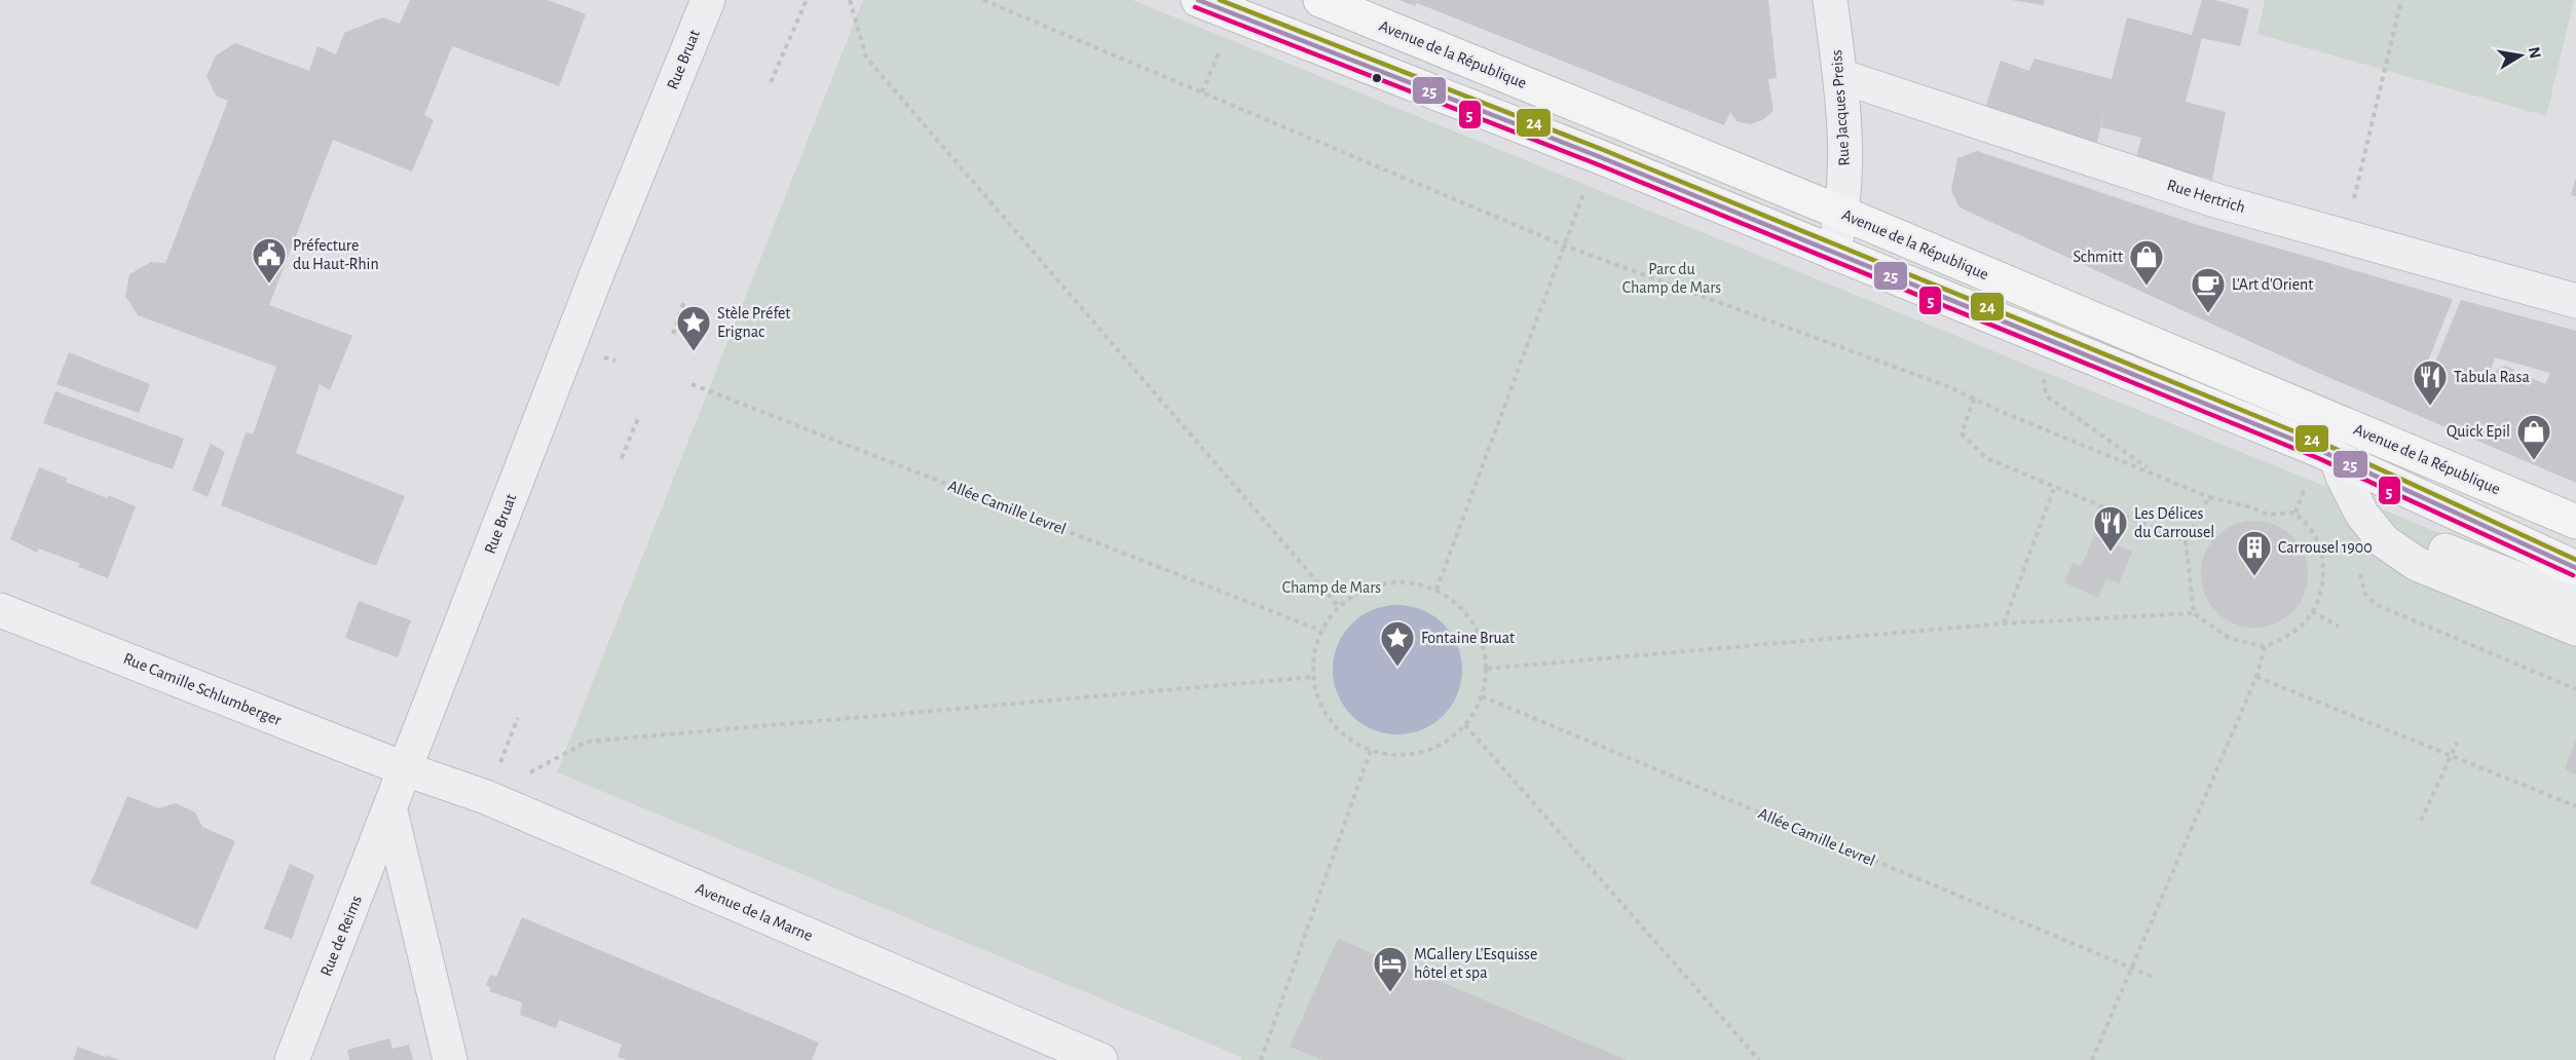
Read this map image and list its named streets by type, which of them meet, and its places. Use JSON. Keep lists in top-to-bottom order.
{
  "streets": {
    "main road": ["Avenue de la République"],
    "street": [
      "Rue Bruat",
      "Rue Jacques Preiss",
      "Rue Hertrich",
      "Rue Camille Schlumberger",
      "Avenue de la Marne",
      "Rue de Reims"
    ],
    "path": ["Allée Camille Levrel"]
  },
  "crossings": [
    ["Avenue de la République", "Rue Jacques Preiss"],
    ["Rue Bruat", "Rue Camille Schlumberger"],
    ["Rue Bruat", "Avenue de la Marne"],
    ["Rue Bruat", "Rue de Reims"],
    ["Rue Jacques Preiss", "Rue Hertrich"],
    ["Rue Camille Schlumberger", "Avenue de la Marne"]
  ],
  "parks": ["Parc du Champ de Mars", "Champ de Mars"],
  "places": {
    "public building": ["Préfecture du Haut-Rhin"],
    "shop": ["Schmitt", "Quick Epil"],
    "cafe": ["L'Art d'Orient"],
    "place": ["Stèle Préfet Erignac", "Fontaine Bruat"],
    "restaurant": ["Tabula Rasa", "Les Délices du Carrousel"],
    "building": ["Carrousel 1900"],
    "hotel": ["MGallery L'Esquisse hôtel et spa"]
  },
  "lines": ["transit line 25", "transit line 24", "transit line 5"],
  "north": "right"
}
